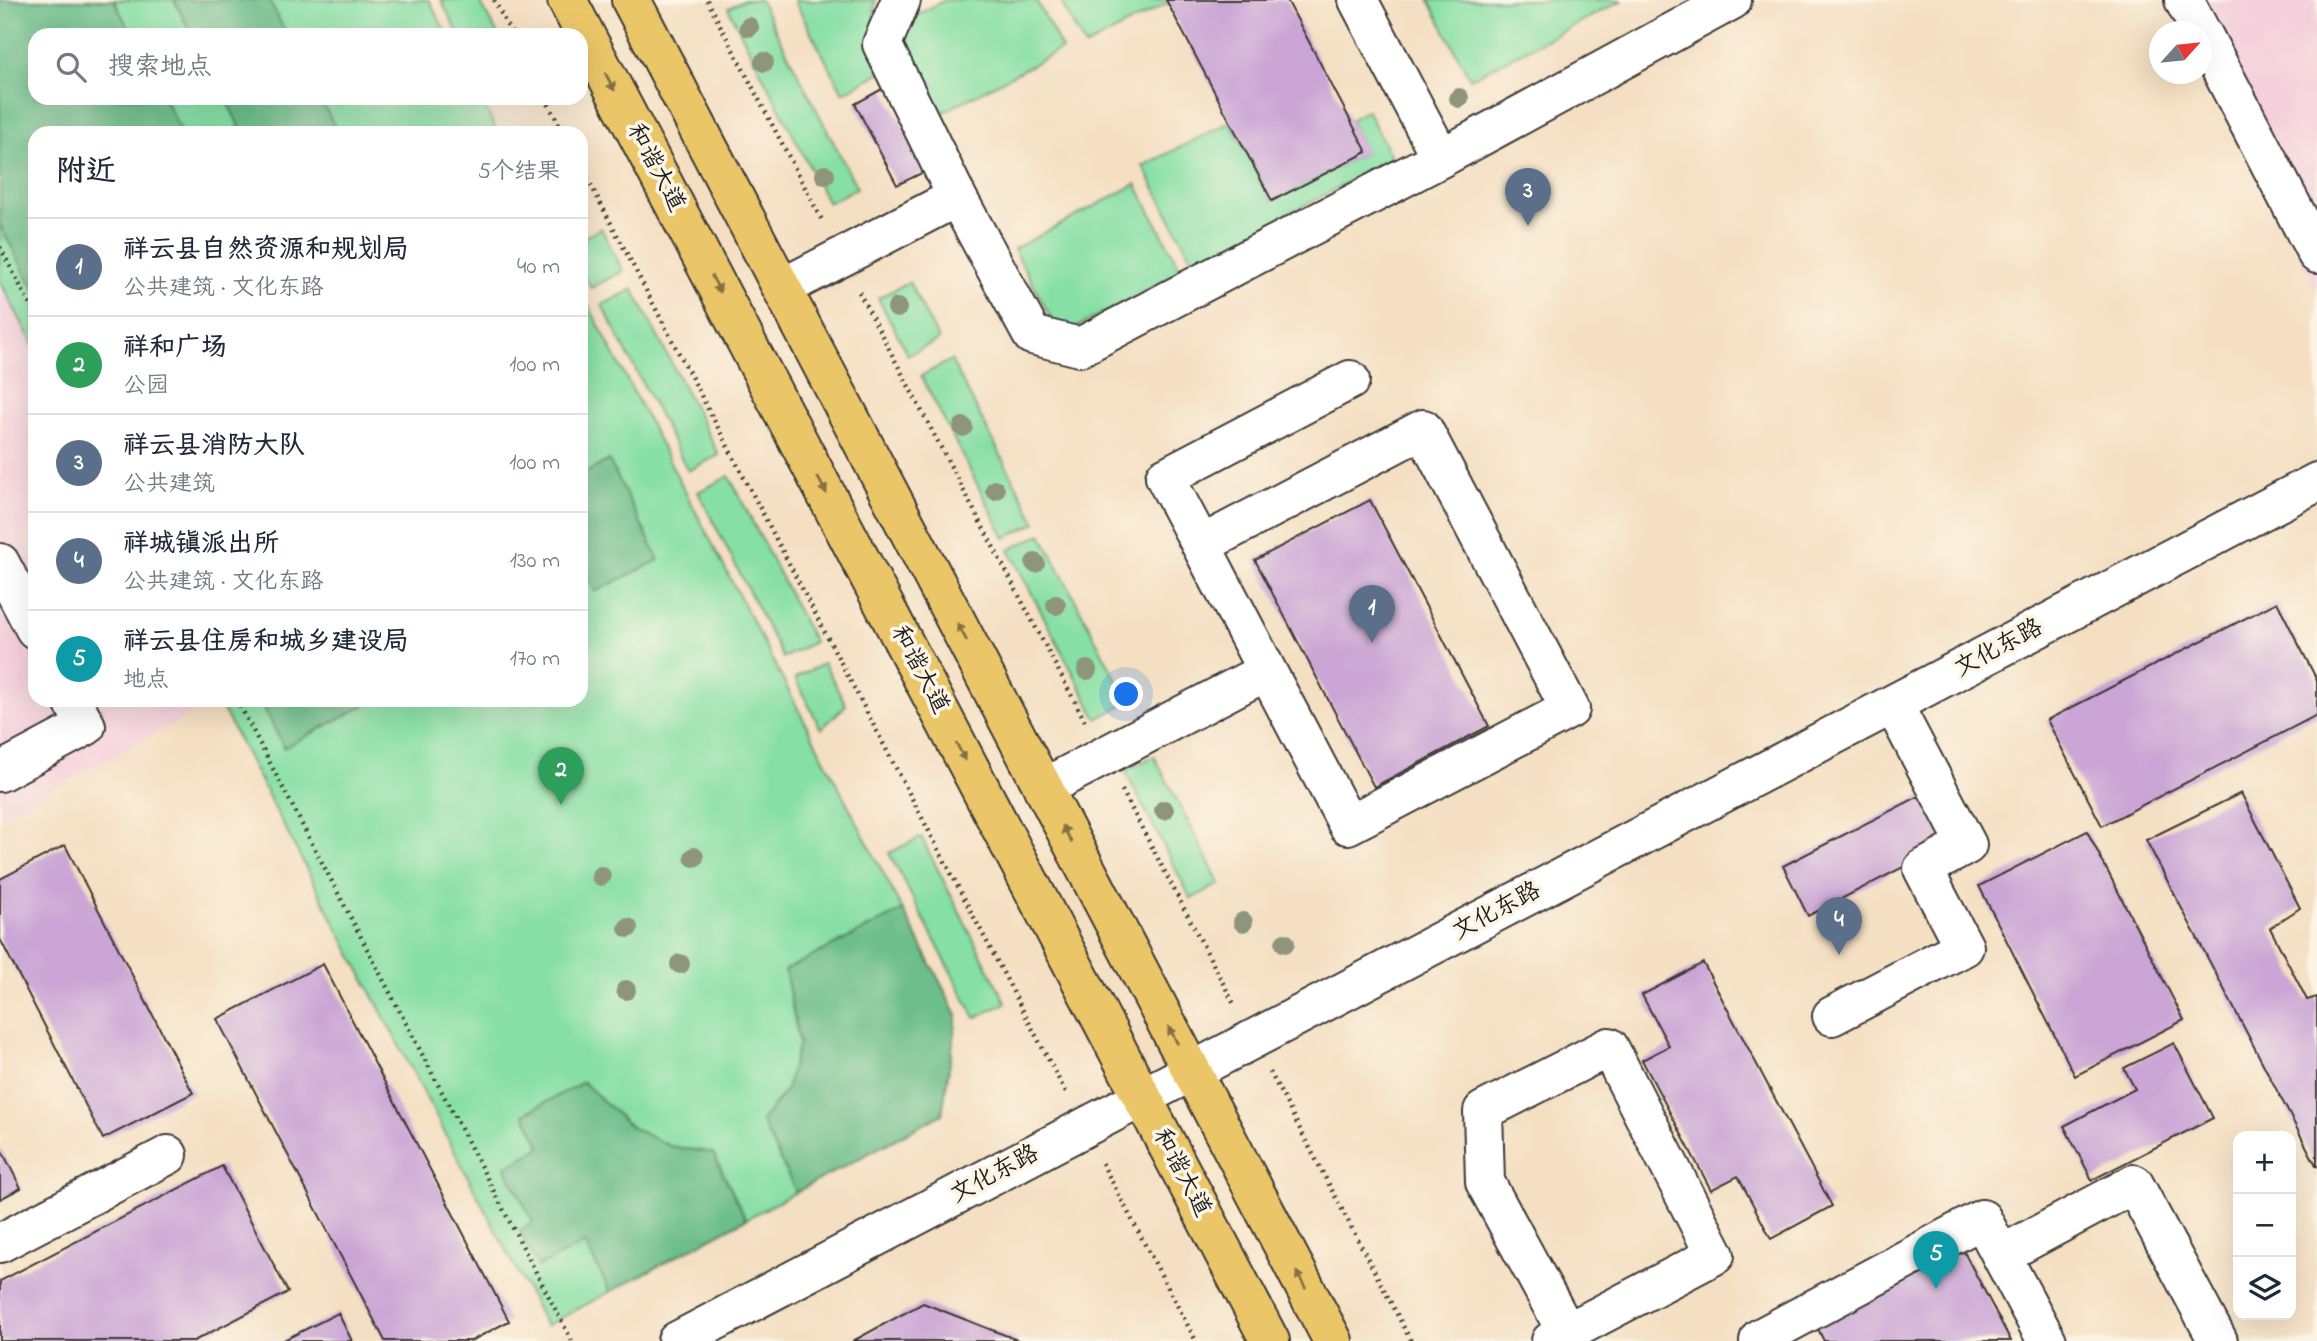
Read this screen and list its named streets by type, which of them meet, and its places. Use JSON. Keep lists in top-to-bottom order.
{
  "streets": {
    "main road": ["和谐大道"],
    "street": ["文化东路"]
  },
  "crossings": [
    ["和谐大道", "文化东路"]
  ],
  "north": "top right",
  "page": {
    "search": "搜索地点",
    "heading": ["附近", "5个结果"],
    "pins": [
      "3",
      "1",
      "2",
      "4",
      "5"
    ],
    "list": [
      {
        "mark": "1",
        "name": "祥云县自然资源和规划局",
        "note": "公共建筑 · 文化东路",
        "value": "40 m"
      },
      {
        "mark": "2",
        "name": "祥和广场",
        "note": "公园",
        "value": "100 m"
      },
      {
        "mark": "3",
        "name": "祥云县消防大队",
        "note": "公共建筑",
        "value": "100 m"
      },
      {
        "mark": "4",
        "name": "祥城镇派出所",
        "note": "公共建筑 · 文化东路",
        "value": "130 m"
      },
      {
        "mark": "5",
        "name": "祥云县住房和城乡建设局",
        "note": "地点",
        "value": "170 m"
      }
    ],
    "map_buttons": ["+", "−"]
  }
}
